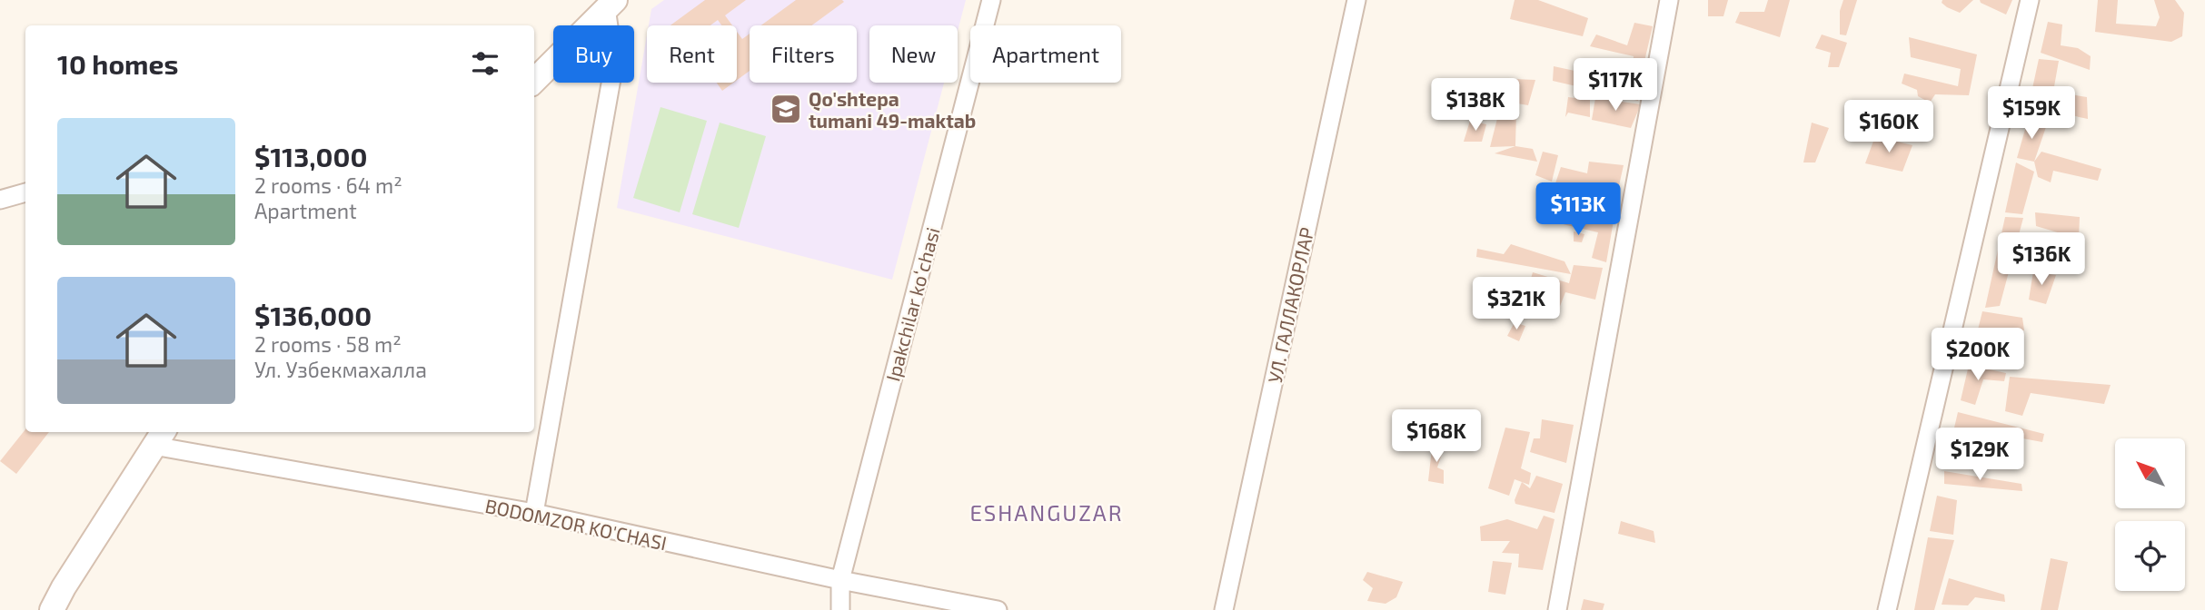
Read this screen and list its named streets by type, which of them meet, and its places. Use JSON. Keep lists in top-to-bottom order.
{
  "streets": {
    "street": ["Ipakchilar koʻchasi", "УЛ. ГАЛЛАКОРЛАР", "BODOMZOR KO'CHASI"]
  },
  "crossings": [
    ["Ipakchilar koʻchasi", "BODOMZOR KO'CHASI"]
  ],
  "districts": ["ESHANGUZAR"],
  "places": {
    "school or university": ["Qo'shtepa tumani 49-maktab"]
  },
  "north": "top left",
  "page": {
    "chip": [
      "Buy",
      "Rent",
      "Filters",
      "New",
      "Apartment"
    ],
    "heading": "10 homes",
    "price": [
      "$117K",
      "$138K",
      "$159K",
      "$160K",
      "$113K",
      "$136K",
      "$321K",
      "$200K",
      "$168K",
      "$129K"
    ],
    "list": [
      {
        "name": "$113,000",
        "note": "2 rooms · 64 m² · Apartment"
      },
      {
        "name": "$136,000",
        "note": "2 rooms · 58 m² · Ул. Узбекмахалла"
      }
    ]
  }
}
